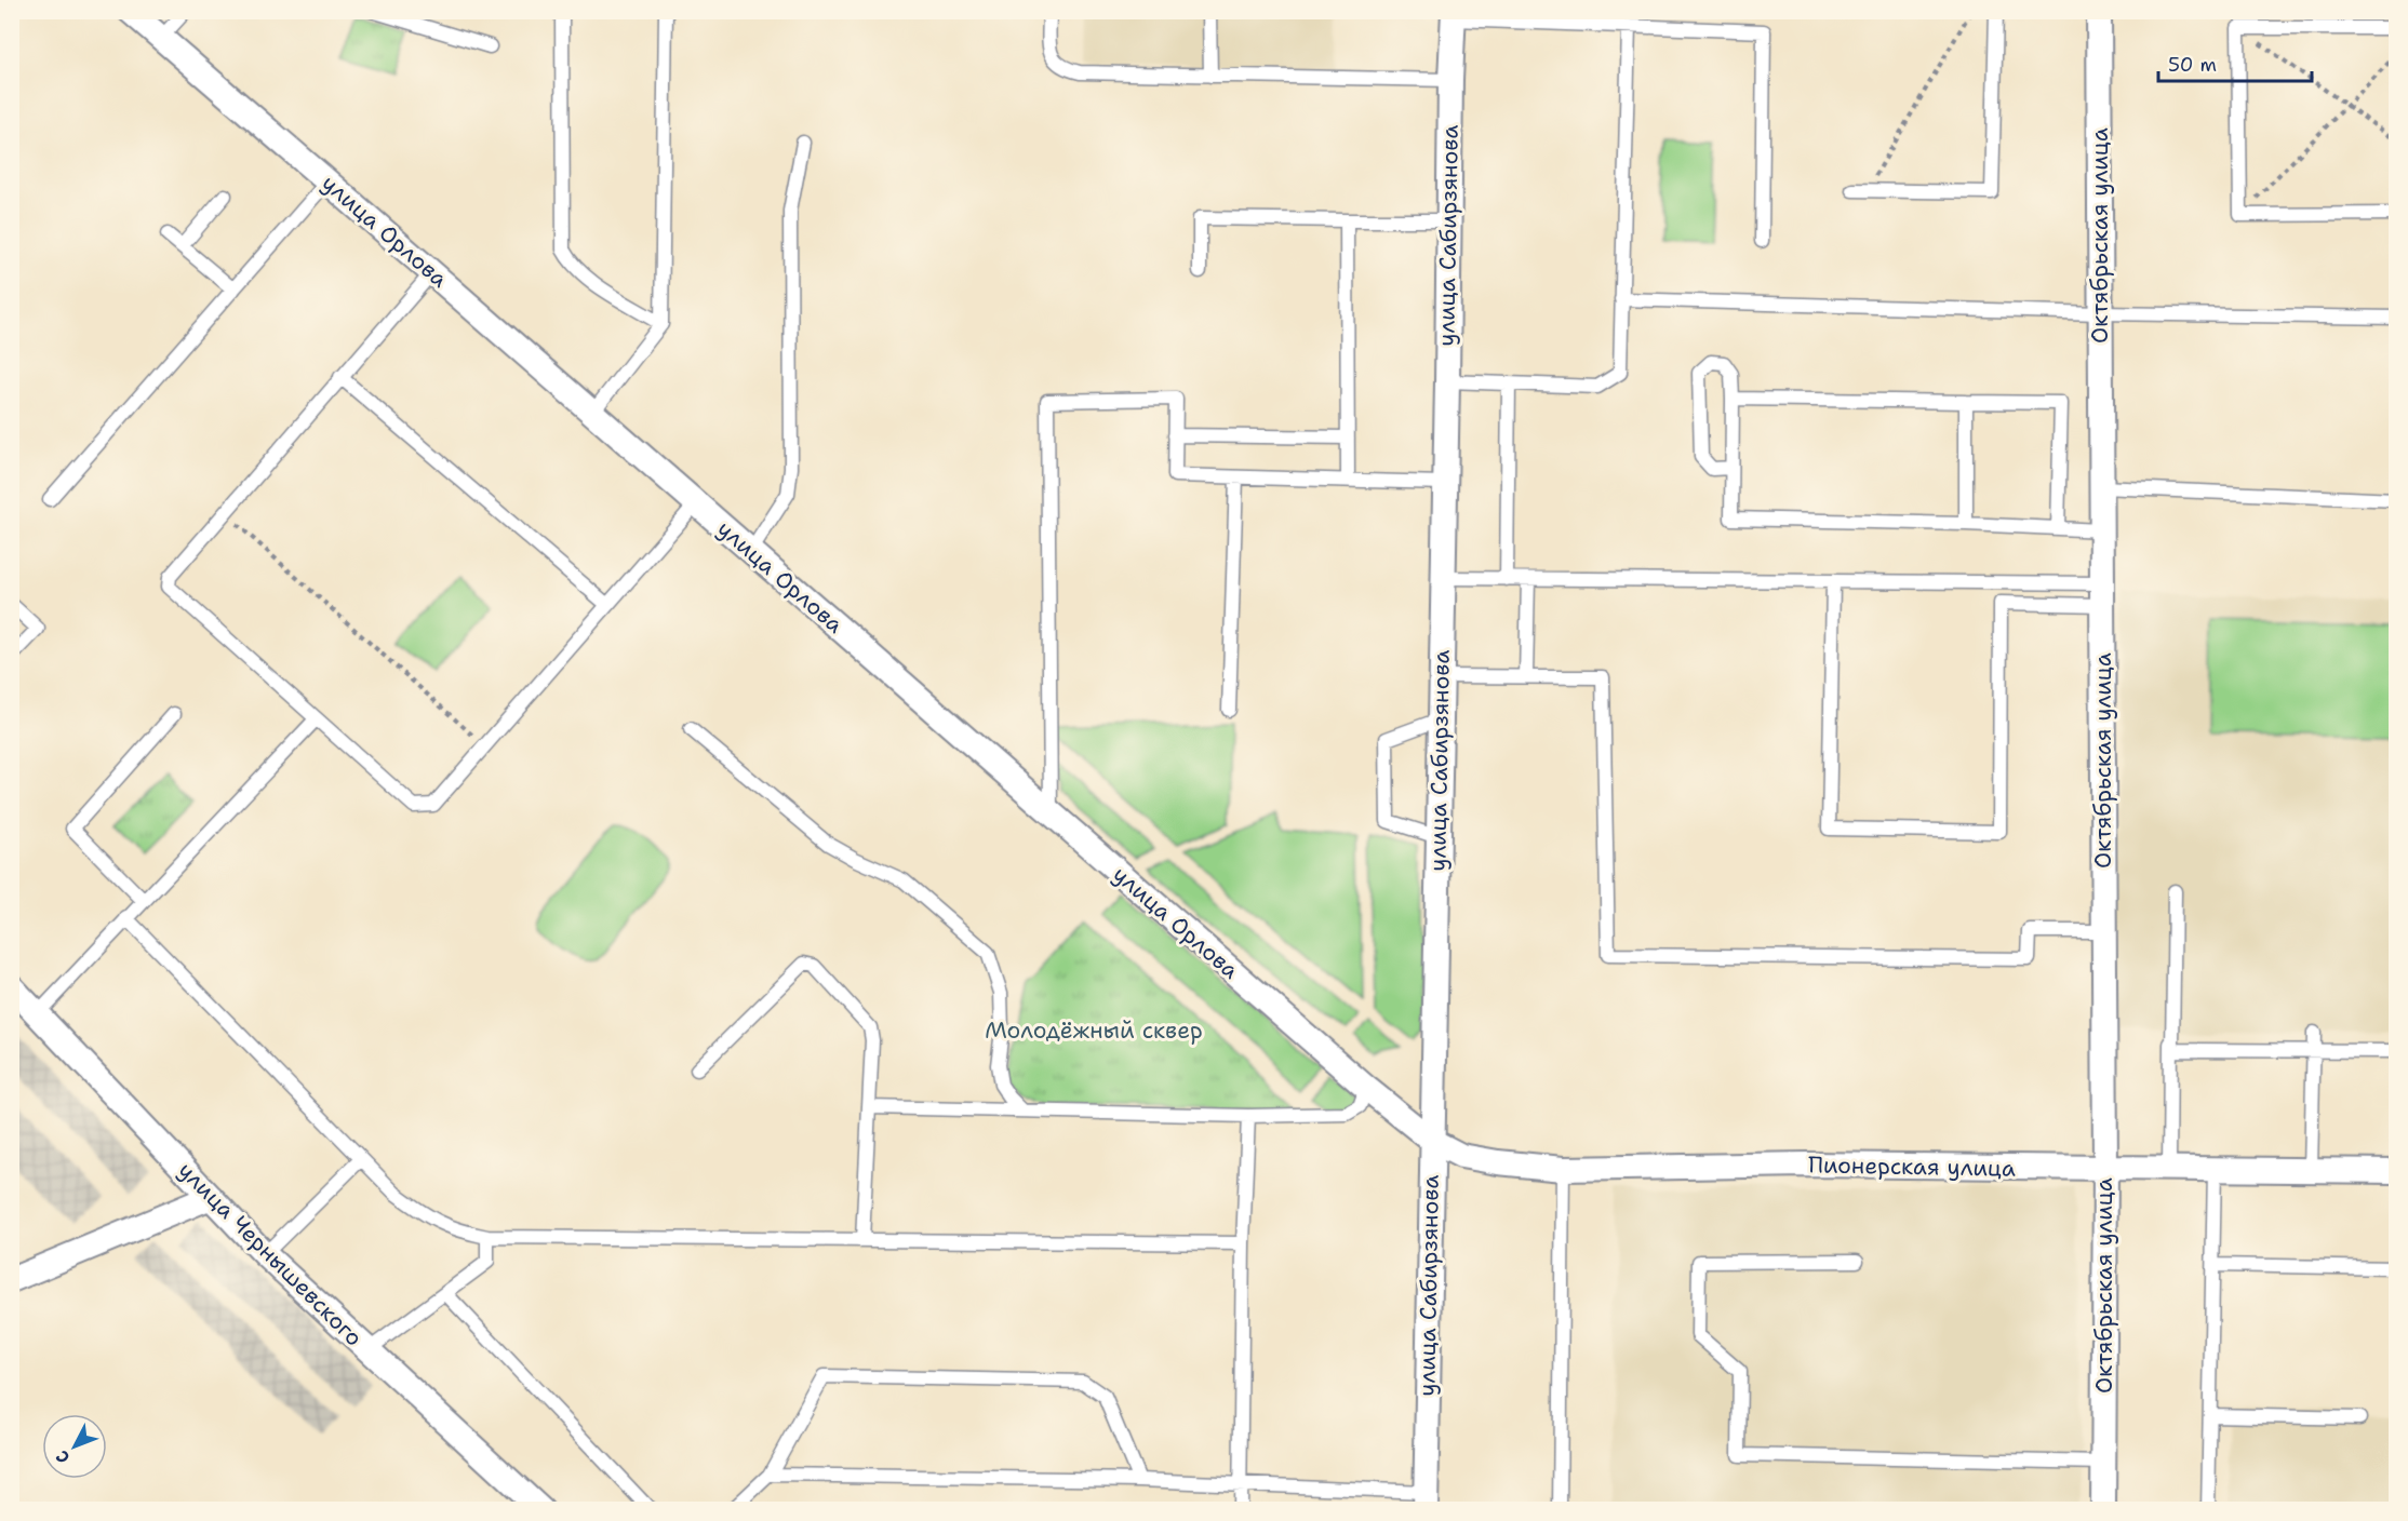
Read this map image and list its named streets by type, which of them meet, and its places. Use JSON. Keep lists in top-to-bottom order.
{
  "streets": {
    "street": [
      "улица Орлова",
      "улица Сабирзянова",
      "Октябрьская улица",
      "Пионерская улица",
      "улица Чернышевского"
    ]
  },
  "crossings": [
    ["улица Орлова", "улица Сабирзянова"],
    ["улица Орлова", "Пионерская улица"],
    ["улица Сабирзянова", "Пионерская улица"],
    ["Октябрьская улица", "Пионерская улица"]
  ],
  "parks": ["Молодёжный сквер"],
  "scale_bar": "50 m",
  "north": "bottom left"
}
